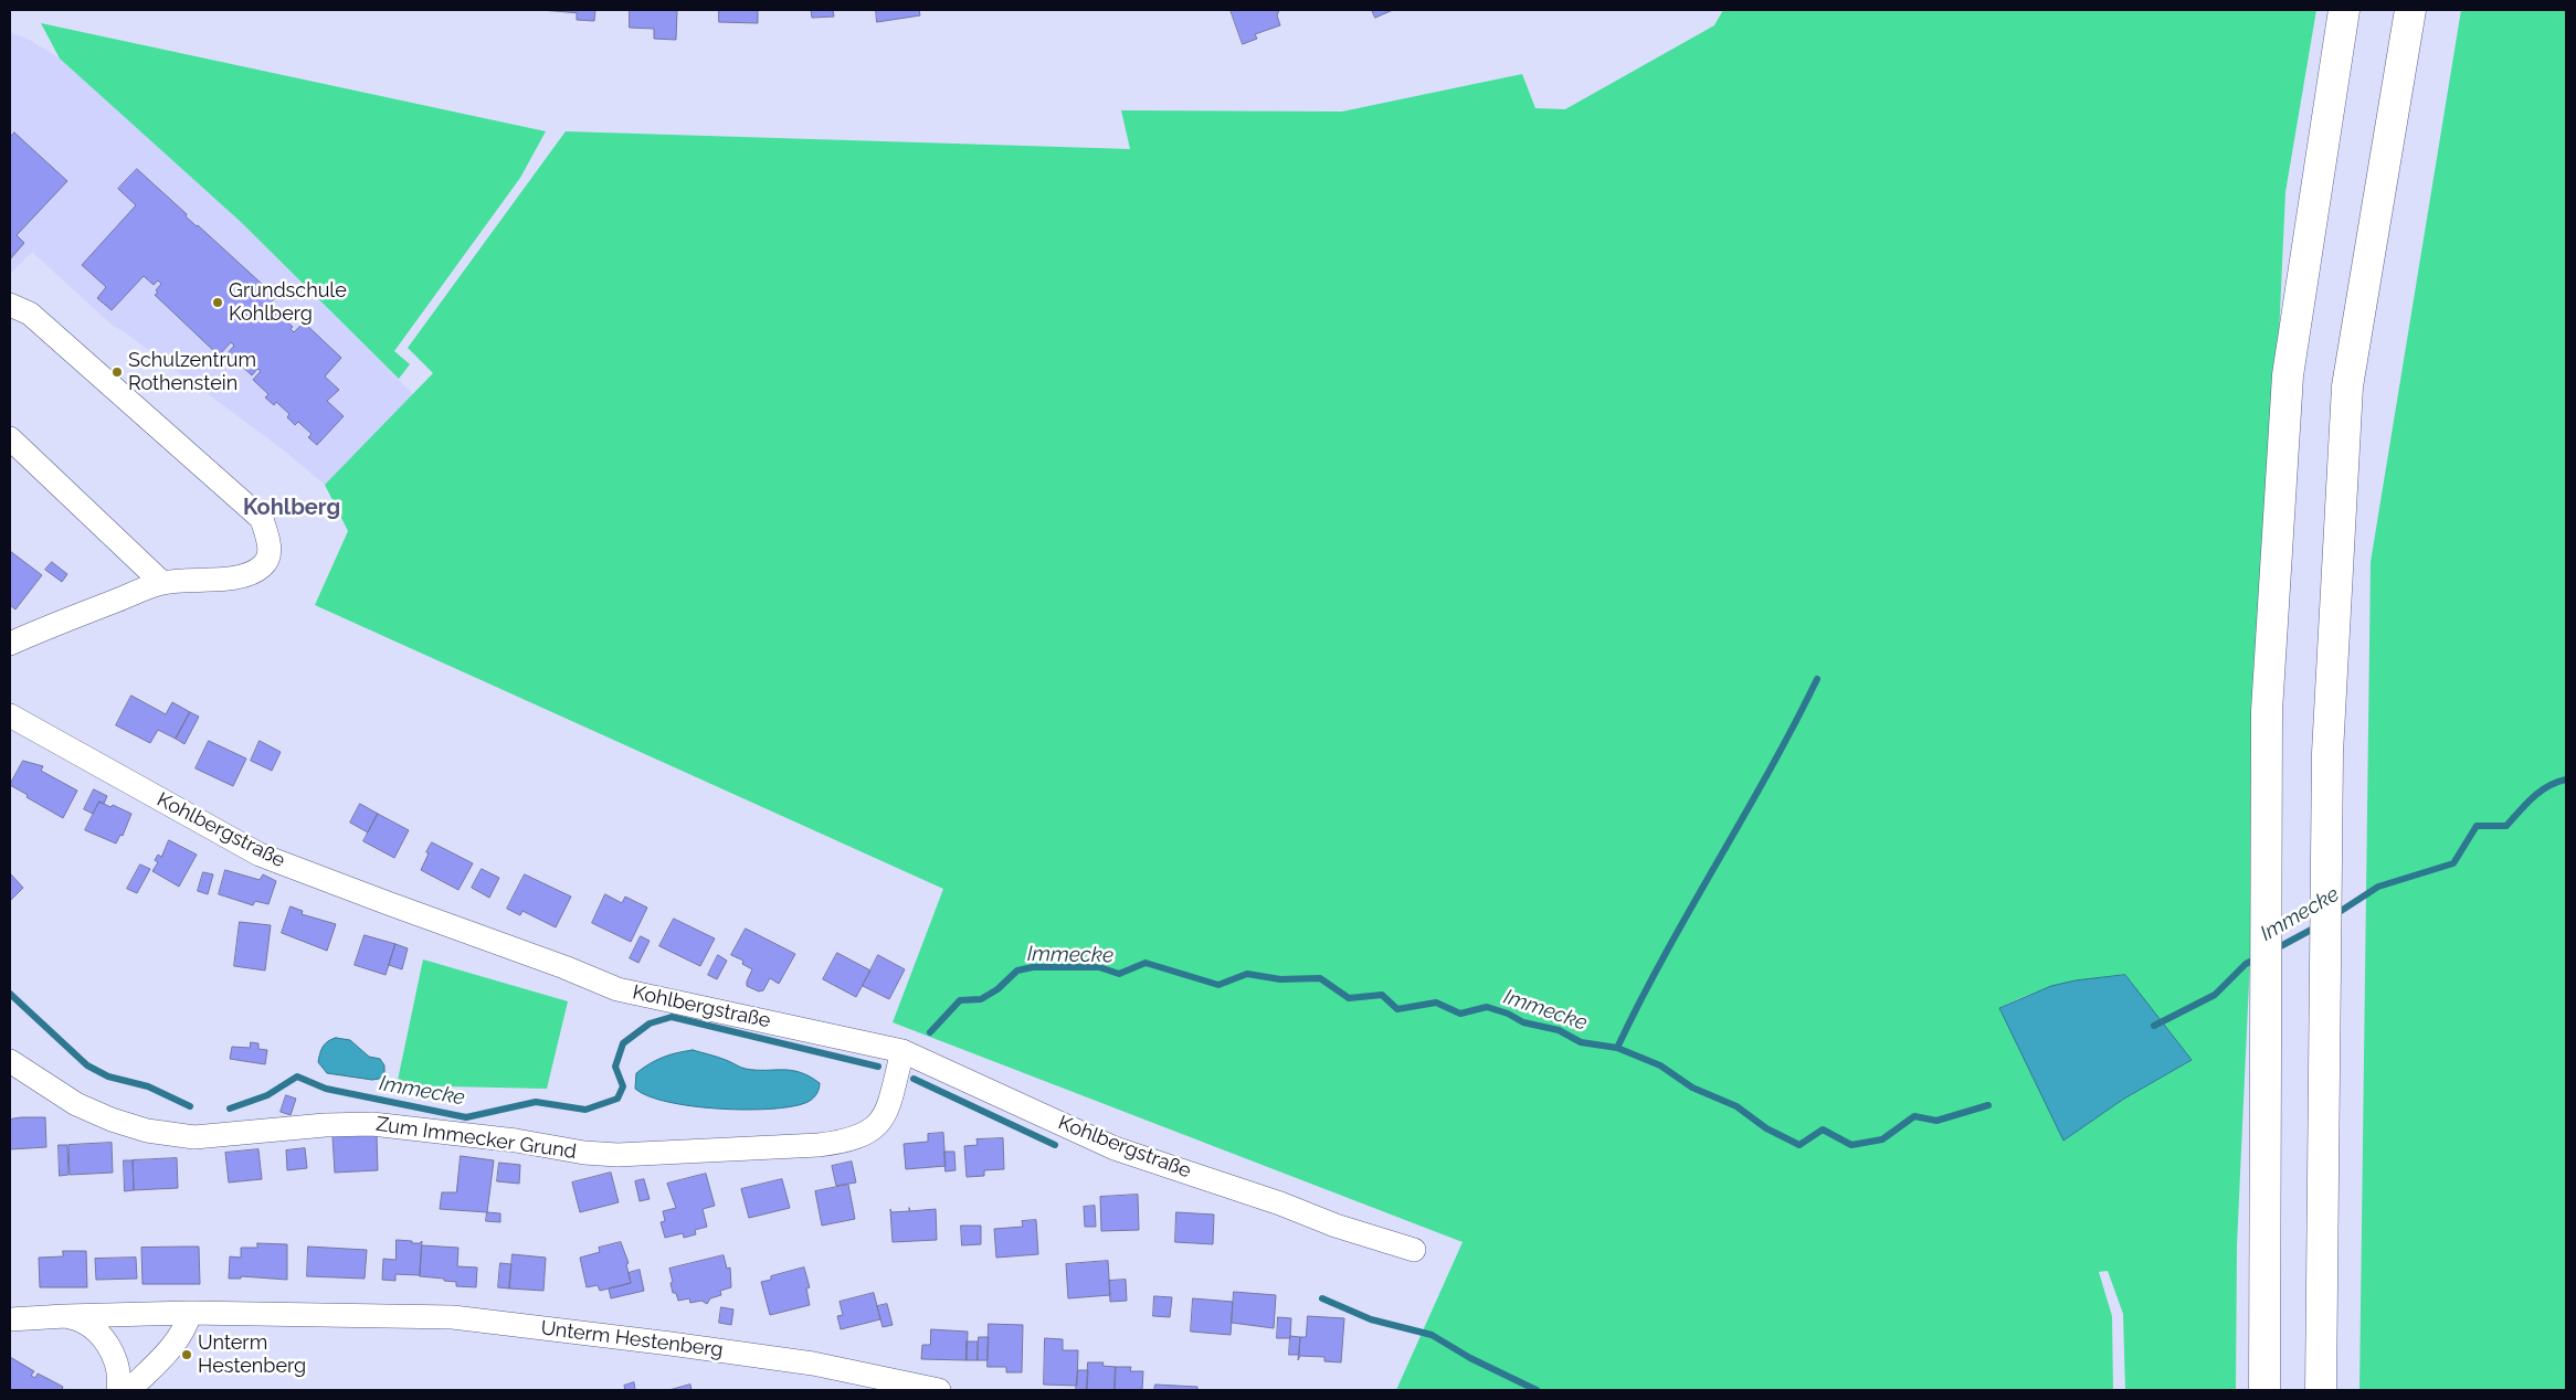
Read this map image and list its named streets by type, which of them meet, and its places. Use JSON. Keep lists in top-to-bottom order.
{
  "streets": {
    "street": ["Kohlbergstraße", "Zum Immecker Grund", "Unterm Hestenberg"]
  },
  "crossings": [
    ["Kohlbergstraße", "Zum Immecker Grund"]
  ],
  "districts": ["Kohlberg"],
  "water": ["Immecke"],
  "places": ["Grundschule Kohlberg", "Schulzentrum Rothenstein", "Unterm Hestenberg"]
}
